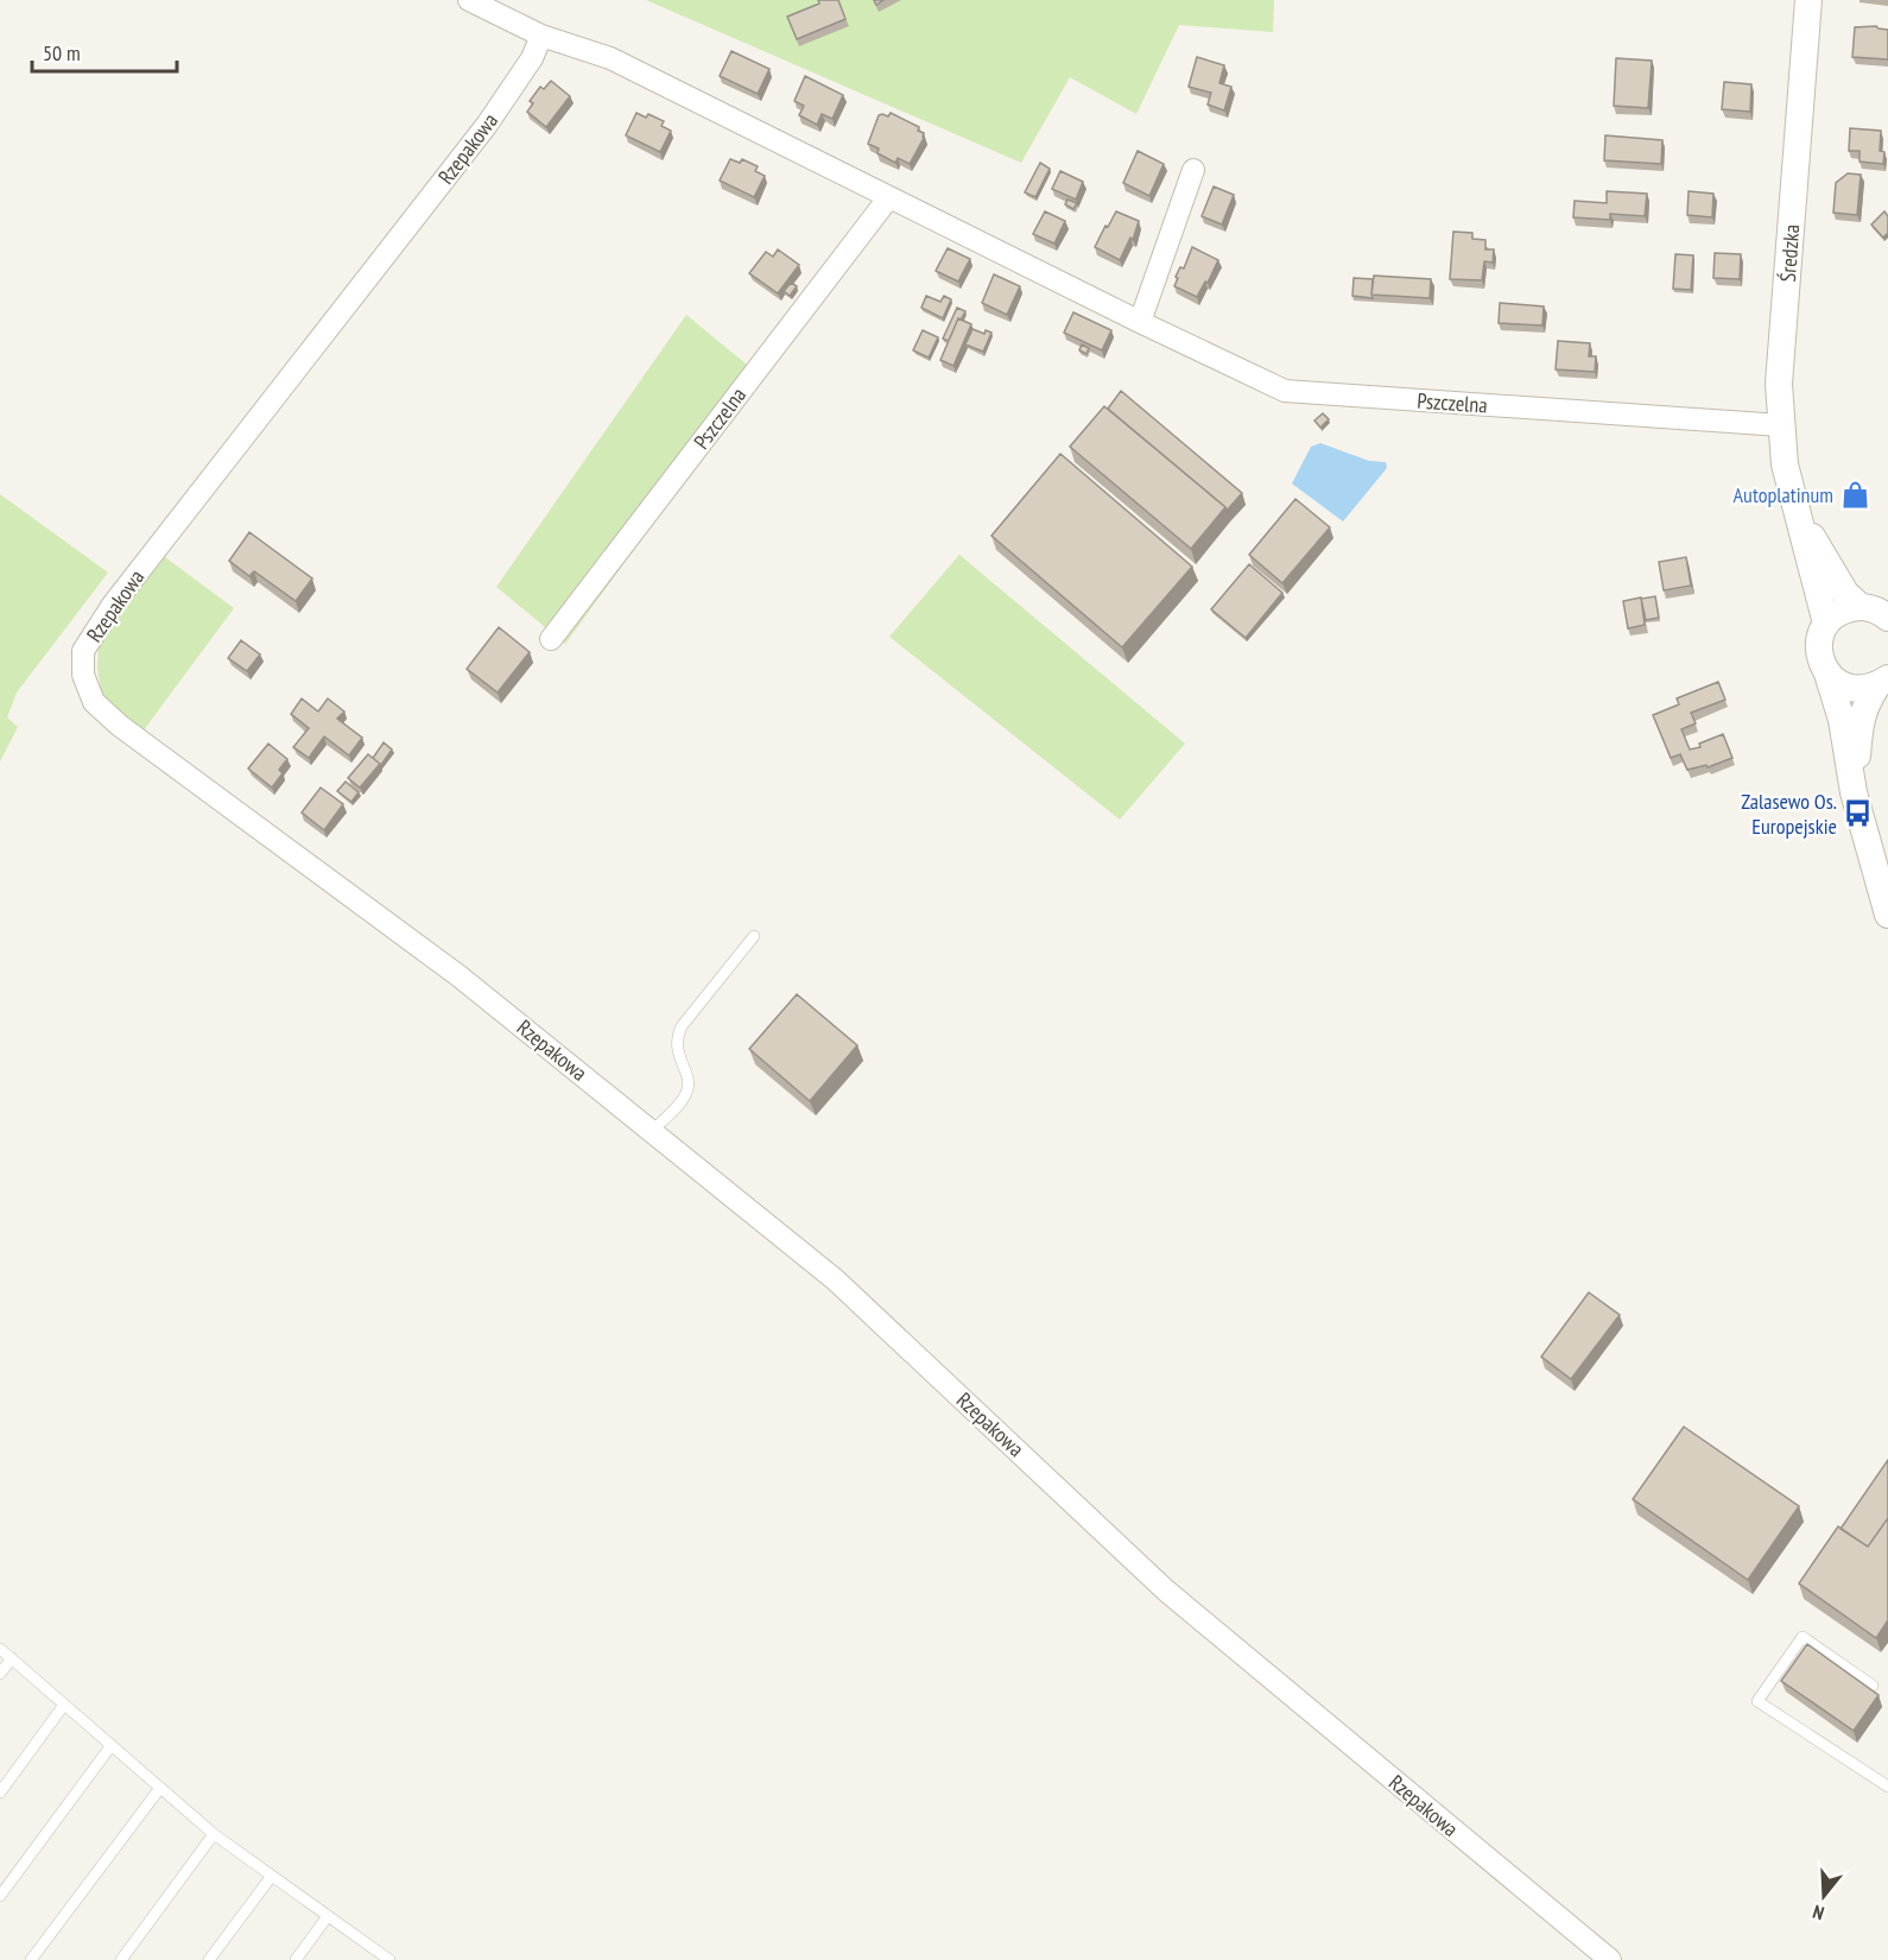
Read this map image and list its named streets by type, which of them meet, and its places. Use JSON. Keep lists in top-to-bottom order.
{
  "streets": {
    "street": ["Rzepakowa", "Średzka", "Pszczelna"]
  },
  "crossings": [
    ["Rzepakowa", "Pszczelna"],
    ["Średzka", "Pszczelna"]
  ],
  "places": {
    "shop": ["Autoplatinum"],
    "bus stop": ["Zalasewo Os. Europejskie"]
  },
  "scale_bar": "50 m",
  "north": "bottom"
}
